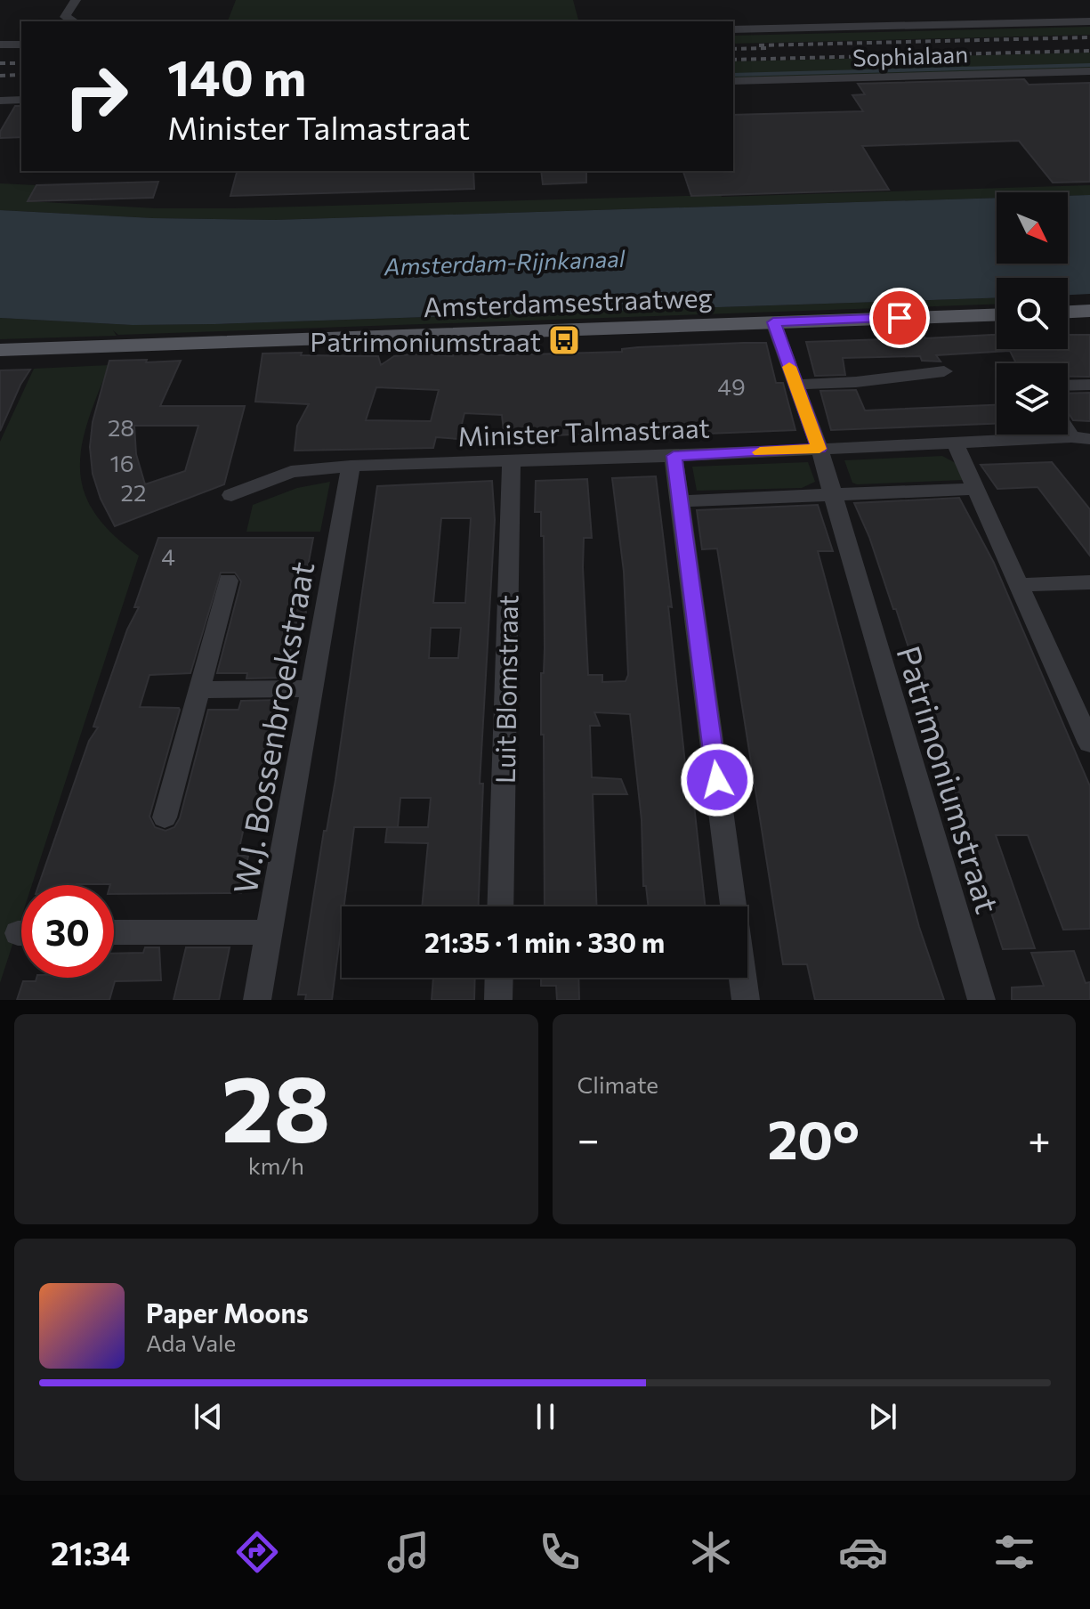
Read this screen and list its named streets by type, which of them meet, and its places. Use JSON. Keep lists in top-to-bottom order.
{
  "streets": {
    "main road": ["Amsterdamsestraatweg"],
    "street": [
      "Sophialaan",
      "Minister Talmastraat",
      "Luit Blomstraat",
      "W.J. Bossenbroekstraat",
      "Patrimoniumstraat"
    ]
  },
  "crossings": [
    ["Minister Talmastraat", "Luit Blomstraat"],
    ["Minister Talmastraat", "W.J. Bossenbroekstraat"]
  ],
  "water": ["Amsterdam-Rijnkanaal"],
  "places": {
    "bus stop": ["Patrimoniumstraat"]
  },
  "house_numbers": [
    "49",
    "28",
    "16",
    "22",
    "4"
  ],
  "north": "bottom right",
  "page": {
    "turn": ["140 m", "Minister Talmastraat"],
    "limit": "30",
    "trip": "21:35 · 1 min · 330 m",
    "tile": [
      ["28", "km/h"],
      "Climate"
    ],
    "heat": ["−", "20°", "+"],
    "song": ["Paper Moons", "Ada Vale"],
    "tabs": "21:34"
  }
}
